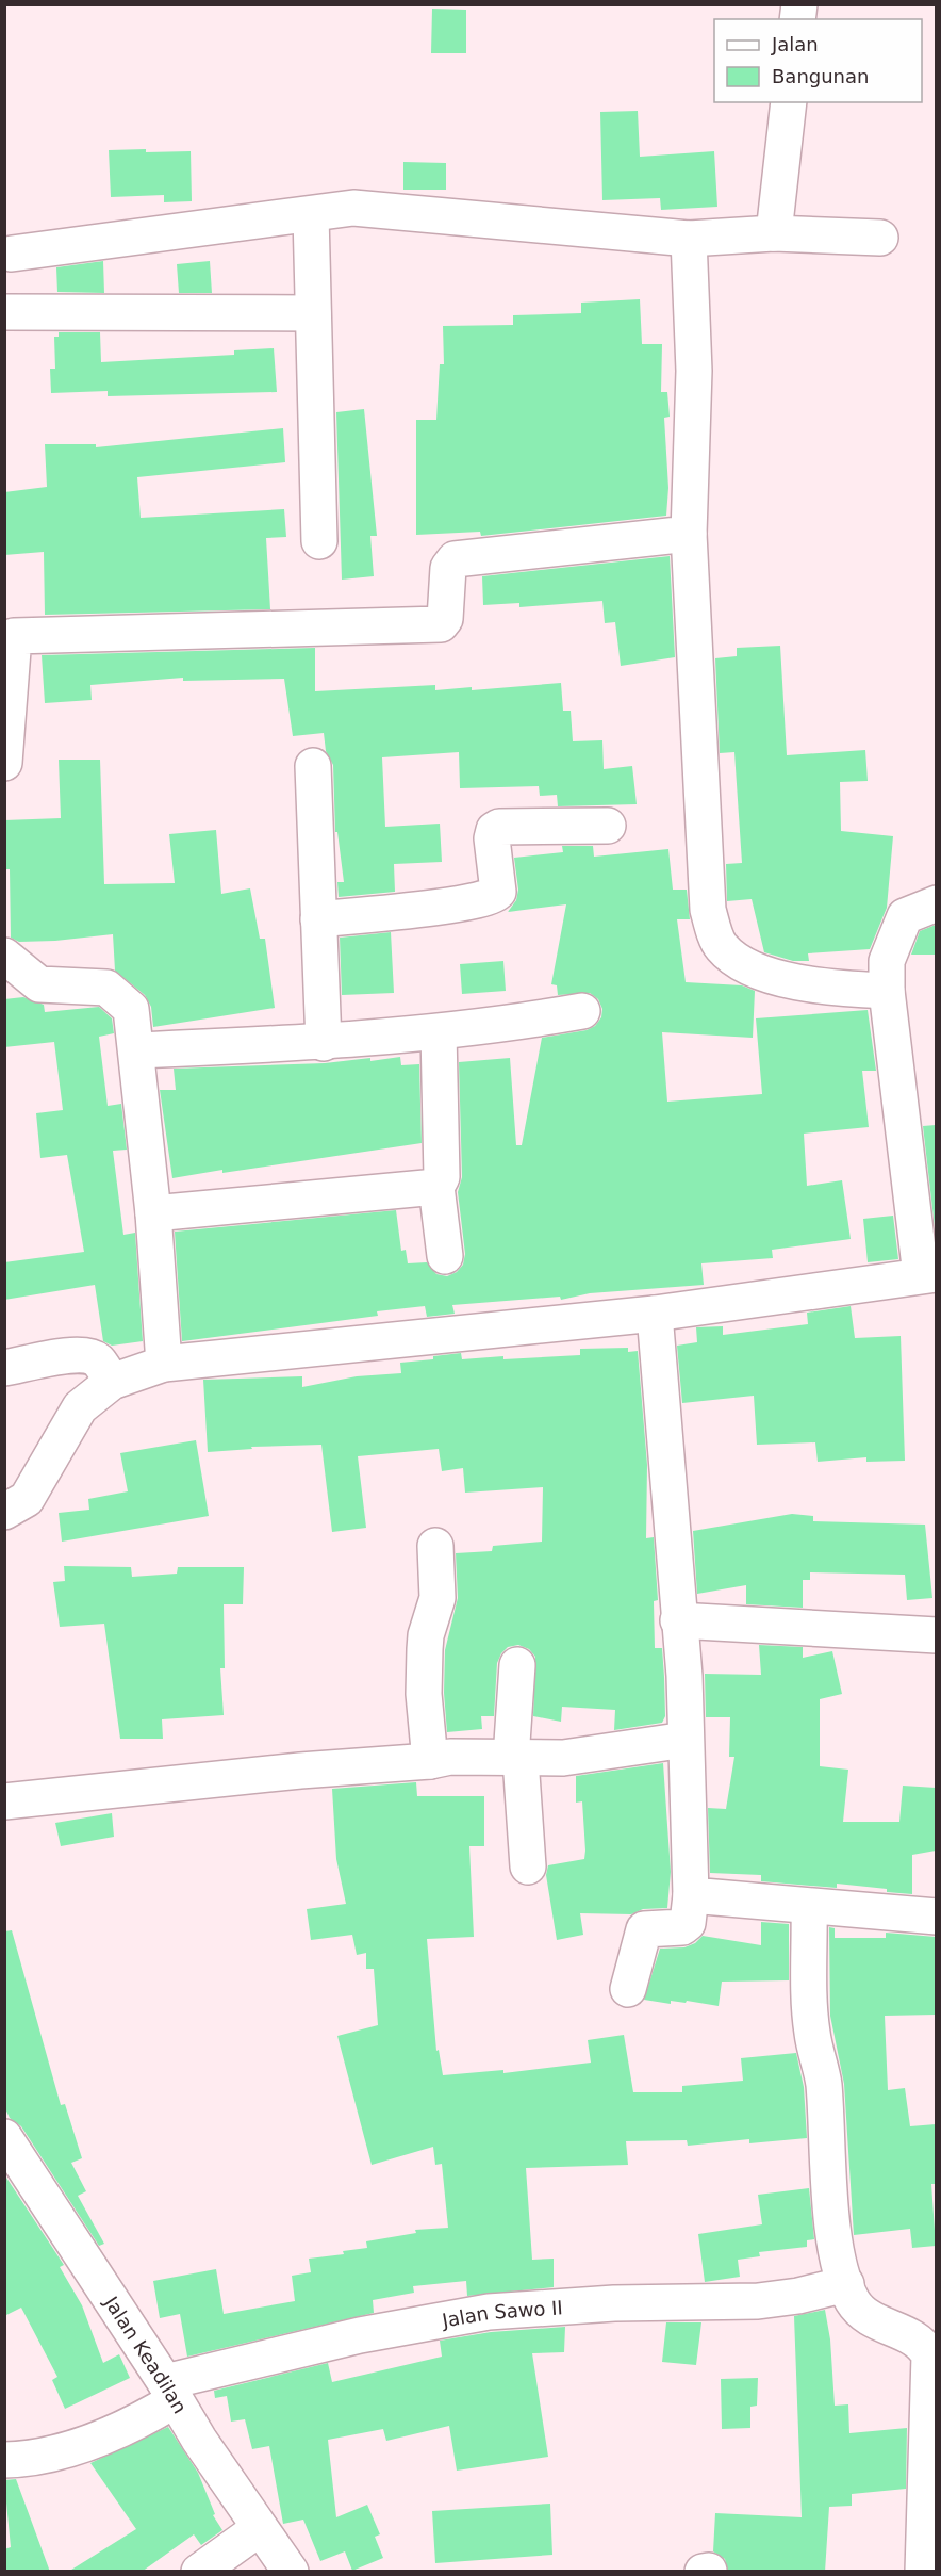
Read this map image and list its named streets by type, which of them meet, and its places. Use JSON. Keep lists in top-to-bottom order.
{
  "streets": {
    "street": ["Jalan Sawo II", "Jalan Keadilan"]
  },
  "crossings": [
    ["Jalan Sawo II", "Jalan Keadilan"]
  ],
  "legend": ["Jalan", "Bangunan"]
}
